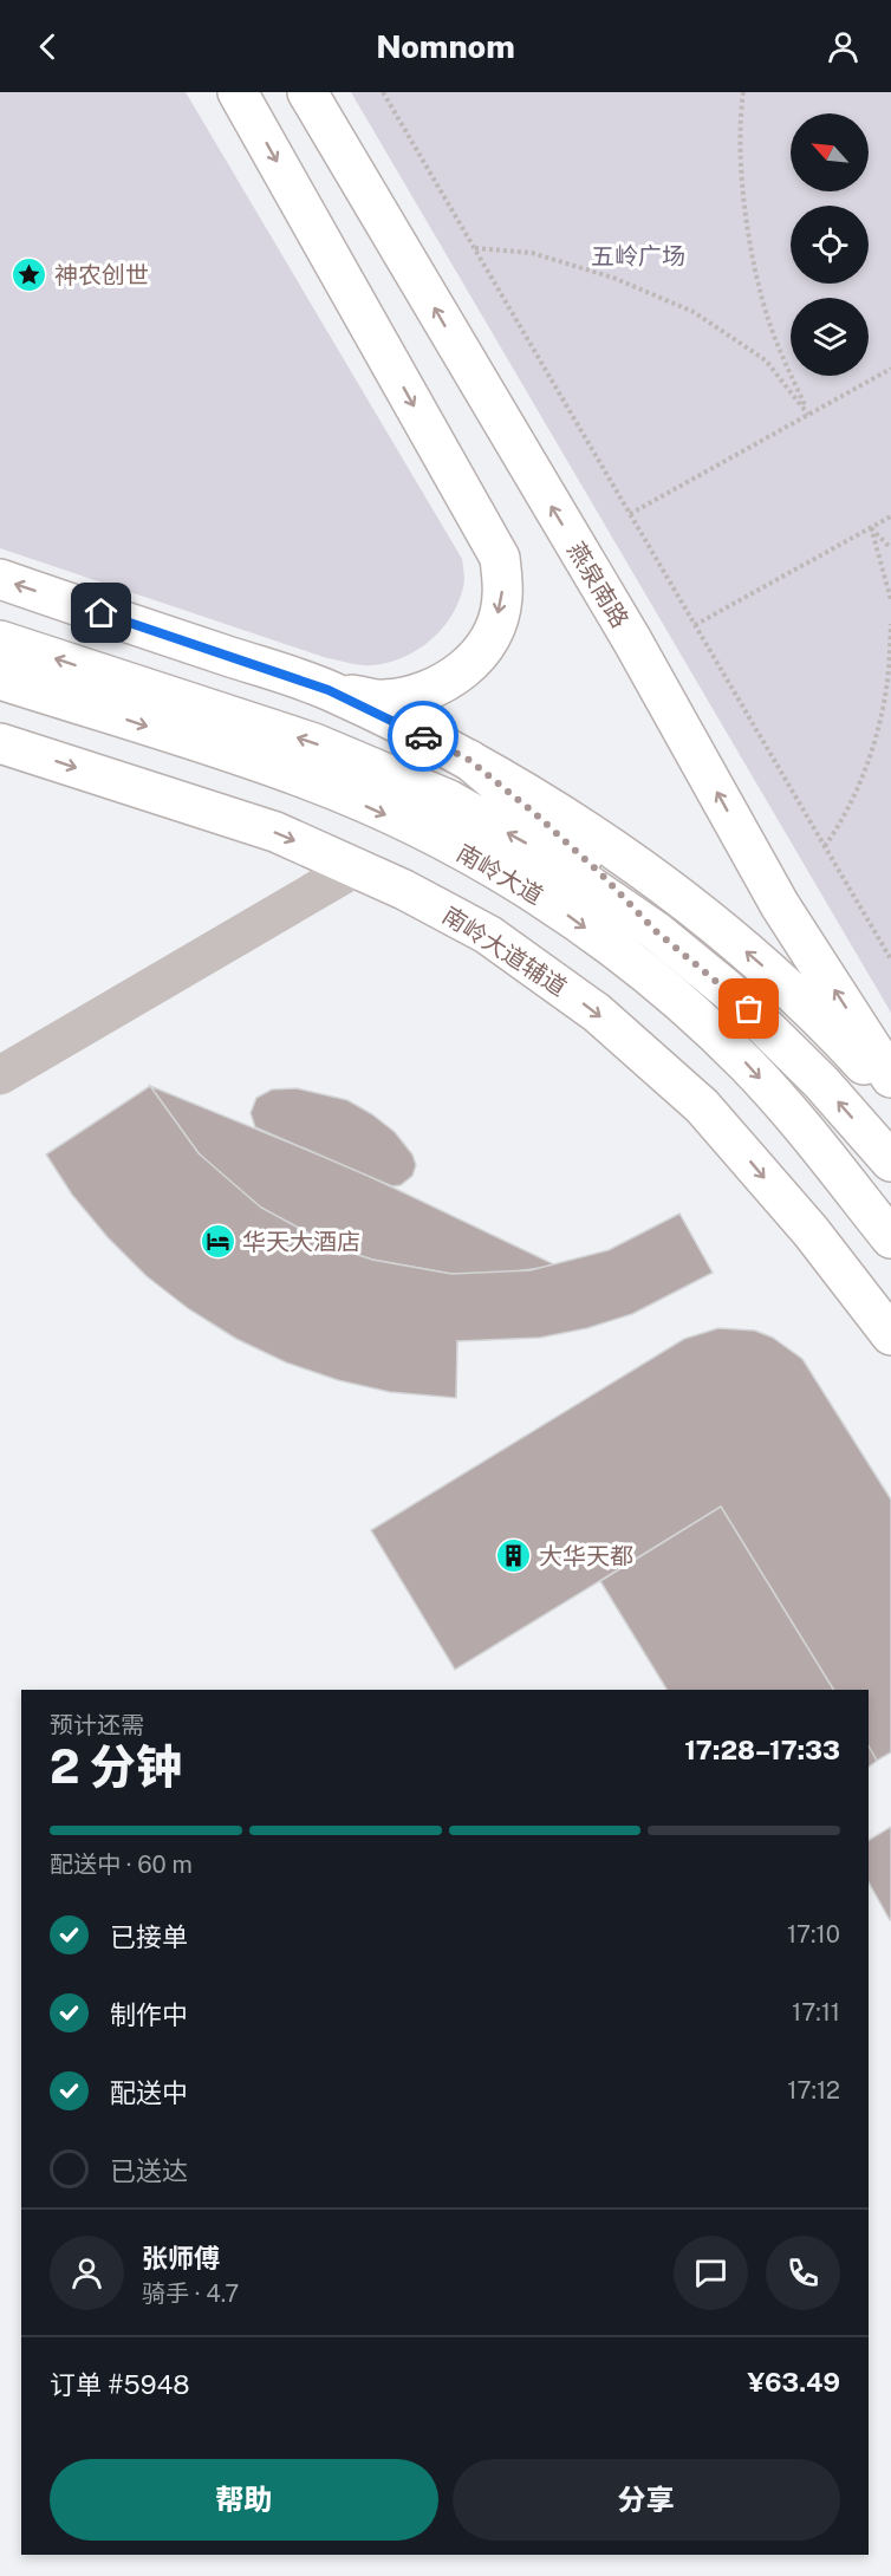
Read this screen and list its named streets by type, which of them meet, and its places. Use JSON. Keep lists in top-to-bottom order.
{
  "streets": {
    "main road": ["燕泉南路", "南岭大道", "南岭大道辅道"]
  },
  "parks": ["五岭广场"],
  "places": {
    "place": ["神农创世"],
    "hotel": ["华天大酒店"],
    "building": ["大华天都"]
  },
  "north": "top left",
  "page": {
    "header": "Nomnom",
    "heading": ["2 分钟", "预计还需", "17:28–17:33"],
    "panel": [
      "张师傅",
      "骑手 · 4.7",
      "订单 #5948",
      "¥63.49"
    ],
    "bar": "配送中 · 60 m",
    "list": [
      ["已接单", "17:10"],
      ["制作中", "17:11"],
      ["配送中", "17:12"],
      "已送达"
    ],
    "buttons": ["帮助", "分享"]
  }
}
